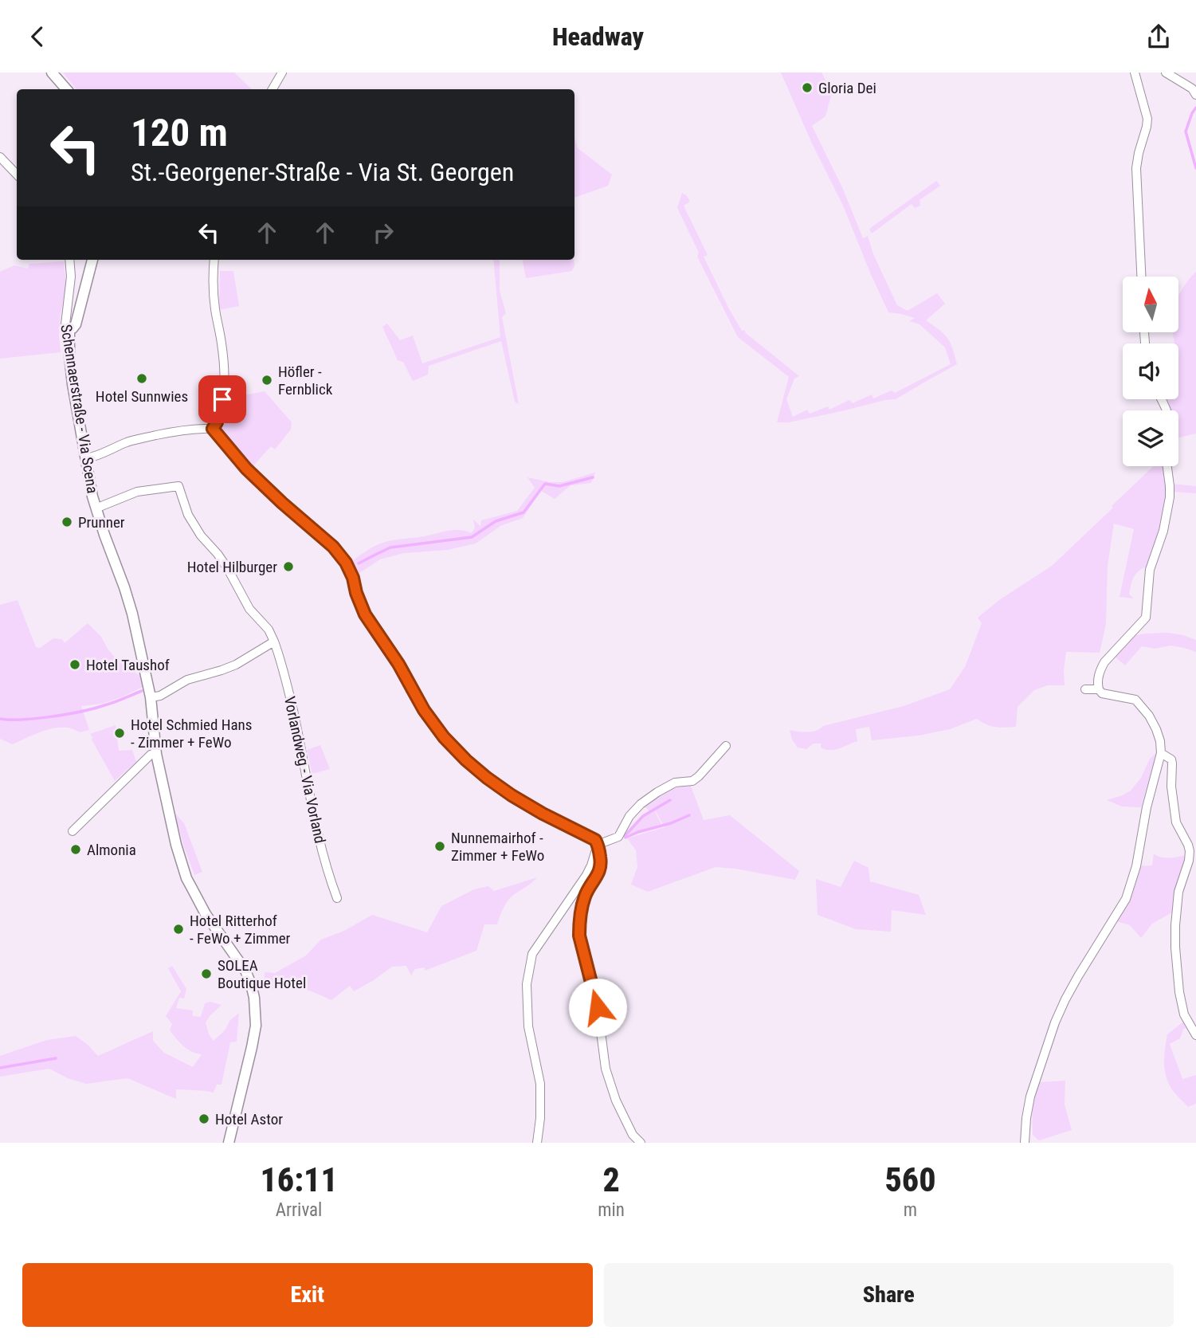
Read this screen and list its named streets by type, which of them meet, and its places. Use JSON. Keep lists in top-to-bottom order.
{
  "streets": {
    "street": ["Schennaerstraße - Via Scena", "Vorlandweg - Via Vorland"]
  },
  "crossings": [
    ["Schennaerstraße - Via Scena", "Vorlandweg - Via Vorland"]
  ],
  "places": [
    "Gloria Dei",
    "Hotel Sunnwies",
    "Höfler - Fernblick",
    "Prunner",
    "Hotel Hilburger",
    "Hotel Taushof",
    "Hotel Schmied Hans - Zimmer + FeWo",
    "Nunnemairhof - Zimmer + FeWo",
    "Almonia",
    "Hotel Ritterhof - FeWo + Zimmer",
    "SOLEA Boutique Hotel",
    "Hotel Astor"
  ],
  "north": "top",
  "page": {
    "header": "Headway",
    "turn": ["120 m", "St.-Georgener-Straße - Via St. Georgen"],
    "eta": [
      "16:11",
      "Arrival",
      "2",
      "min",
      "560",
      "m"
    ],
    "buttons": ["Exit", "Share"]
  }
}
